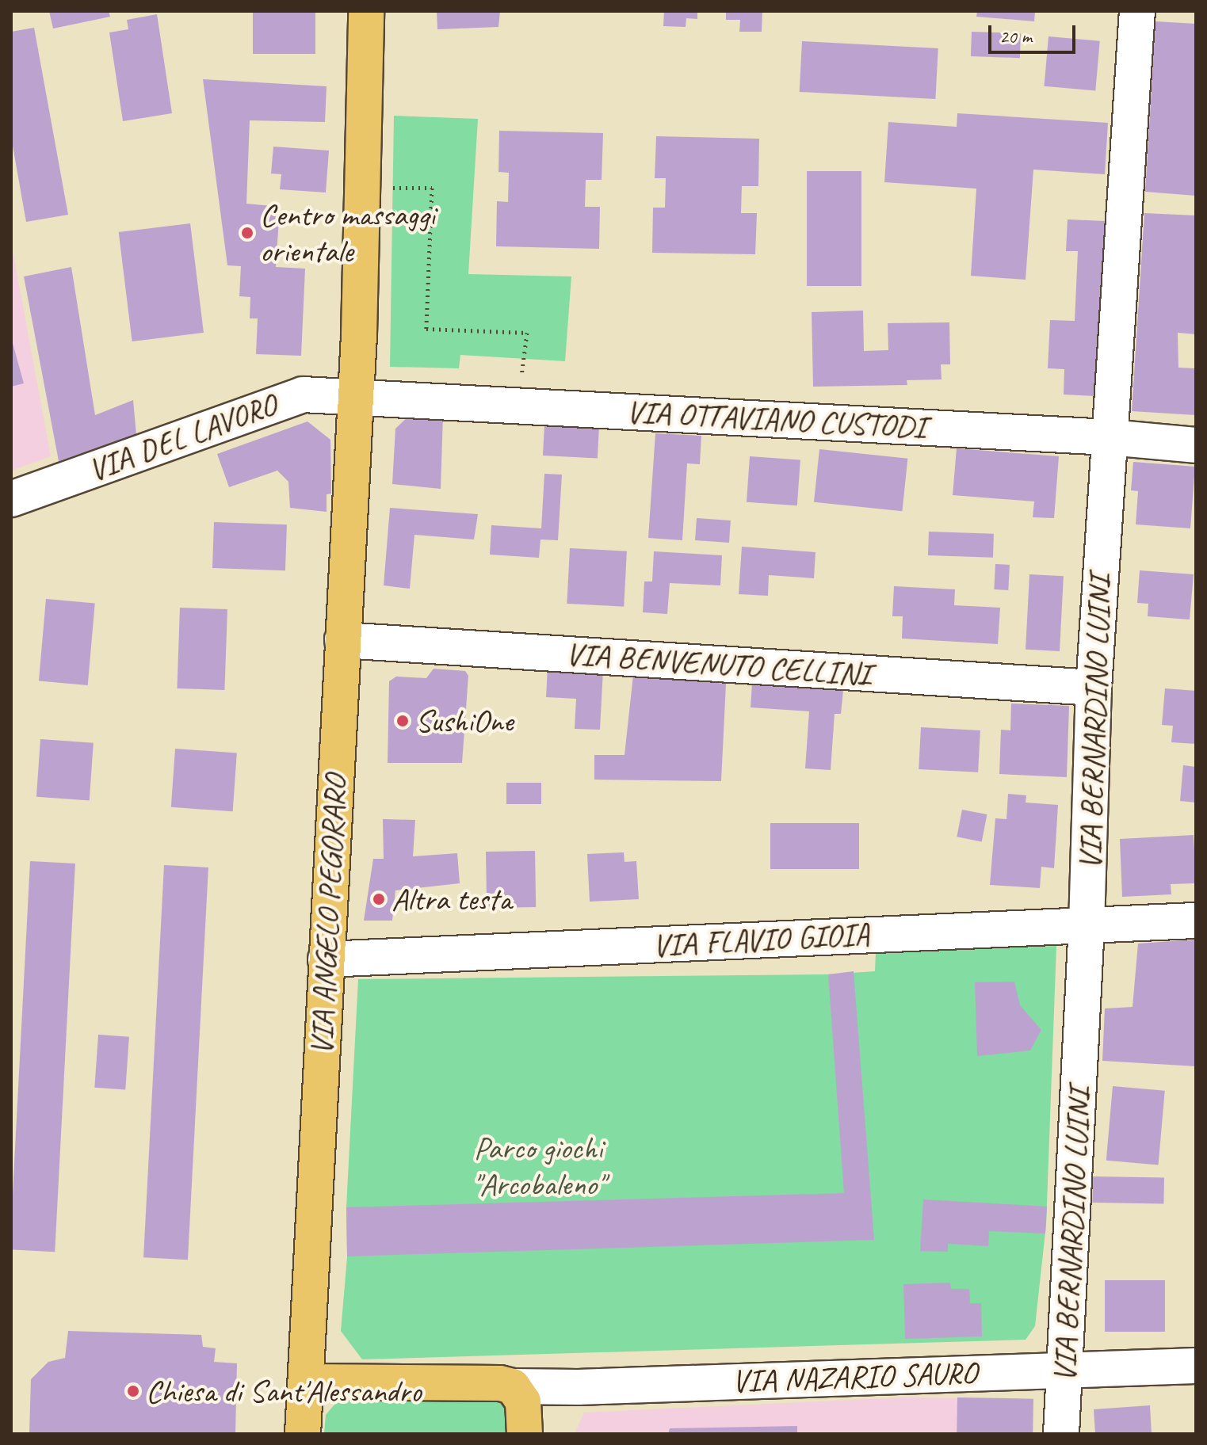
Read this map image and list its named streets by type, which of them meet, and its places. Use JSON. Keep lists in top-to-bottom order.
{
  "streets": {
    "main road": ["VIA ANGELO PEGORARO"],
    "street": [
      "VIA OTTAVIANO CUSTODI",
      "VIA DEL LAVORO",
      "VIA BENVENUTO CELLINI",
      "VIA BERNARDINO LUINI",
      "VIA FLAVIO GIOIA",
      "VIA NAZARIO SAURO"
    ]
  },
  "crossings": [
    ["VIA OTTAVIANO CUSTODI", "VIA DEL LAVORO"],
    ["VIA OTTAVIANO CUSTODI", "VIA BERNARDINO LUINI"],
    ["VIA OTTAVIANO CUSTODI", "VIA ANGELO PEGORARO"],
    ["VIA DEL LAVORO", "VIA ANGELO PEGORARO"],
    ["VIA BENVENUTO CELLINI", "VIA BERNARDINO LUINI"],
    ["VIA BENVENUTO CELLINI", "VIA ANGELO PEGORARO"],
    ["VIA BERNARDINO LUINI", "VIA FLAVIO GIOIA"],
    ["VIA BERNARDINO LUINI", "VIA NAZARIO SAURO"],
    ["VIA ANGELO PEGORARO", "VIA FLAVIO GIOIA"]
  ],
  "parks": ["Parco giochi \"Arcobaleno\""],
  "places": [
    "Centro massaggi orientale",
    "SushiOne",
    "Altra testa",
    "Chiesa di Sant'Alessandro"
  ],
  "scale_bar": "20 m"
}
